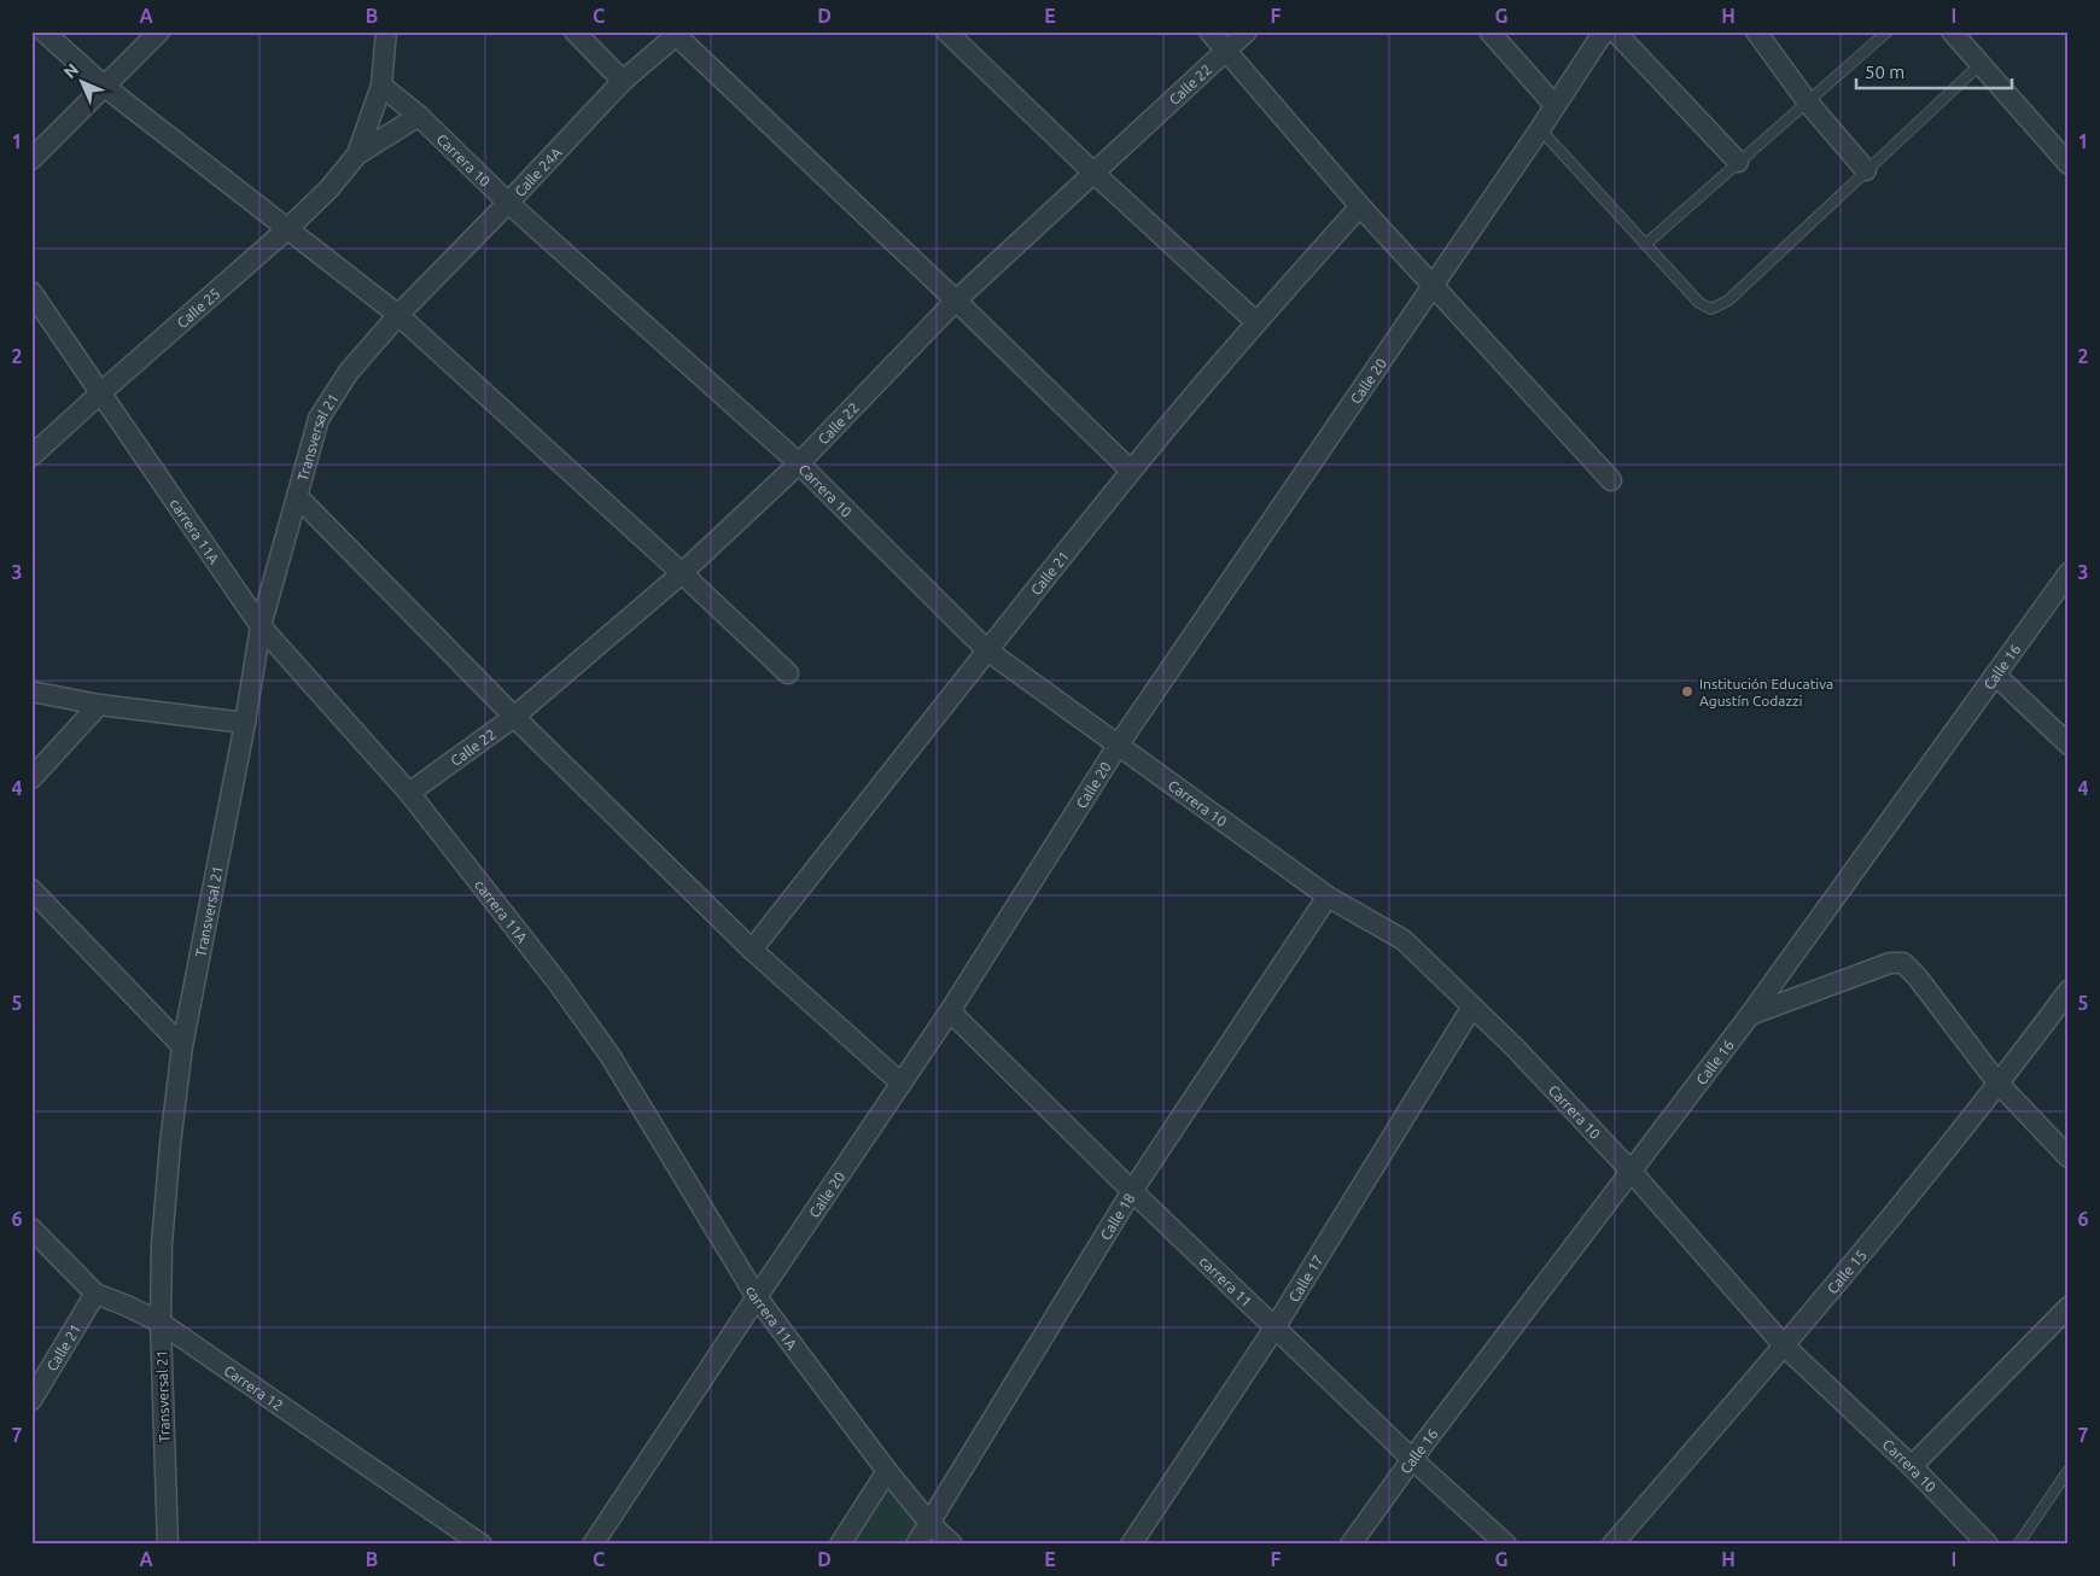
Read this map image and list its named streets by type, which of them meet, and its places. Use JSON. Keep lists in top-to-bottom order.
{
  "streets": {
    "street": [
      "Calle 22",
      "Carrera 10",
      "Calle 24A",
      "Calle 25",
      "Calle 20",
      "Transversal 21",
      "carrera 11A",
      "Calle 21",
      "Calle 16",
      "Calle 18",
      "Calle 15",
      "Calle 17",
      "carrera 11",
      "Carrera 12"
    ]
  },
  "crossings": [
    ["Calle 22", "Carrera 10"],
    ["Calle 22", "carrera 11A"],
    ["Carrera 10", "Calle 24A"],
    ["Carrera 10", "Calle 25"],
    ["Carrera 10", "Calle 20"],
    ["Carrera 10", "Calle 21"],
    ["Carrera 10", "Calle 16"],
    ["Carrera 10", "Calle 18"],
    ["Carrera 10", "Calle 15"],
    ["Carrera 10", "Calle 17"],
    ["Calle 24A", "Transversal 21"],
    ["Calle 25", "carrera 11A"],
    ["Calle 20", "carrera 11A"],
    ["Calle 20", "carrera 11"],
    ["Transversal 21", "carrera 11A"],
    ["Transversal 21", "Carrera 12"],
    ["carrera 11A", "Calle 18"],
    ["Calle 21", "Carrera 12"],
    ["Calle 16", "carrera 11"],
    ["Calle 18", "carrera 11"],
    ["Calle 17", "carrera 11"]
  ],
  "places": ["Institución Educativa Agustín Codazzi"],
  "scale_bar": "50 m",
  "north": "top left",
  "grid": {
    "columns": [
      "A",
      "B",
      "C",
      "D",
      "E",
      "F",
      "G",
      "H",
      "I"
    ],
    "rows": [
      "1",
      "2",
      "3",
      "4",
      "5",
      "6",
      "7"
    ]
  }
}
